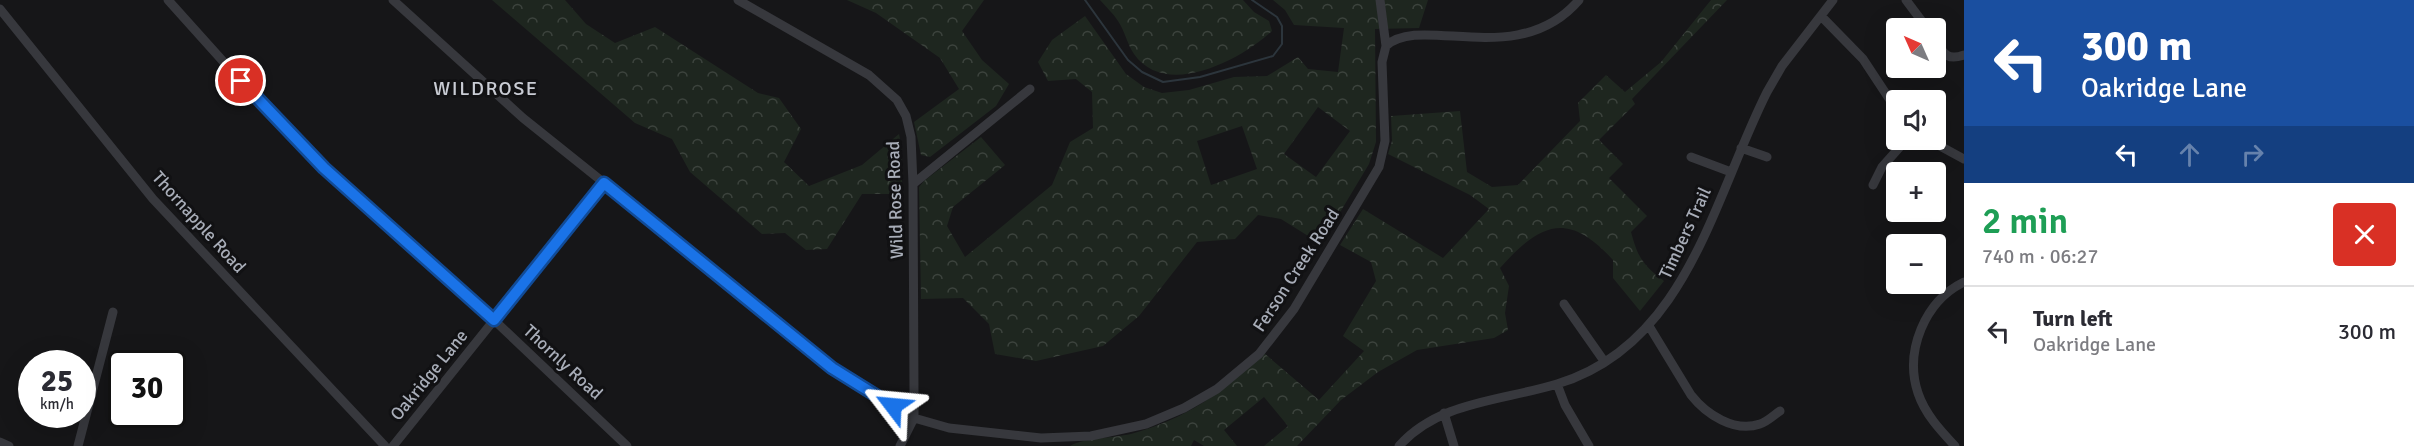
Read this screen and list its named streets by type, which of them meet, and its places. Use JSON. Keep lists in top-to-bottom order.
{
  "streets": {
    "street": [
      "Wild Rose Road",
      "Thornapple Road",
      "Timbers Trail",
      "Ferson Creek Road",
      "Thornly Road",
      "Oakridge Lane"
    ]
  },
  "crossings": [
    ["Wild Rose Road", "Ferson Creek Road"],
    ["Ferson Creek Road", "Oakridge Lane"],
    ["Thornly Road", "Oakridge Lane"]
  ],
  "districts": ["WILDROSE"],
  "north": "top left",
  "page": {
    "turn": ["300 m", "Oakridge Lane"],
    "map_buttons": ["+", "−"],
    "heading": ["2 min", "740 m · 06:27"],
    "list": [
      {
        "name": "Turn left",
        "note": "Oakridge Lane",
        "value": "300 m"
      }
    ],
    "speed": "25 km/h",
    "limit": "30"
  }
}
